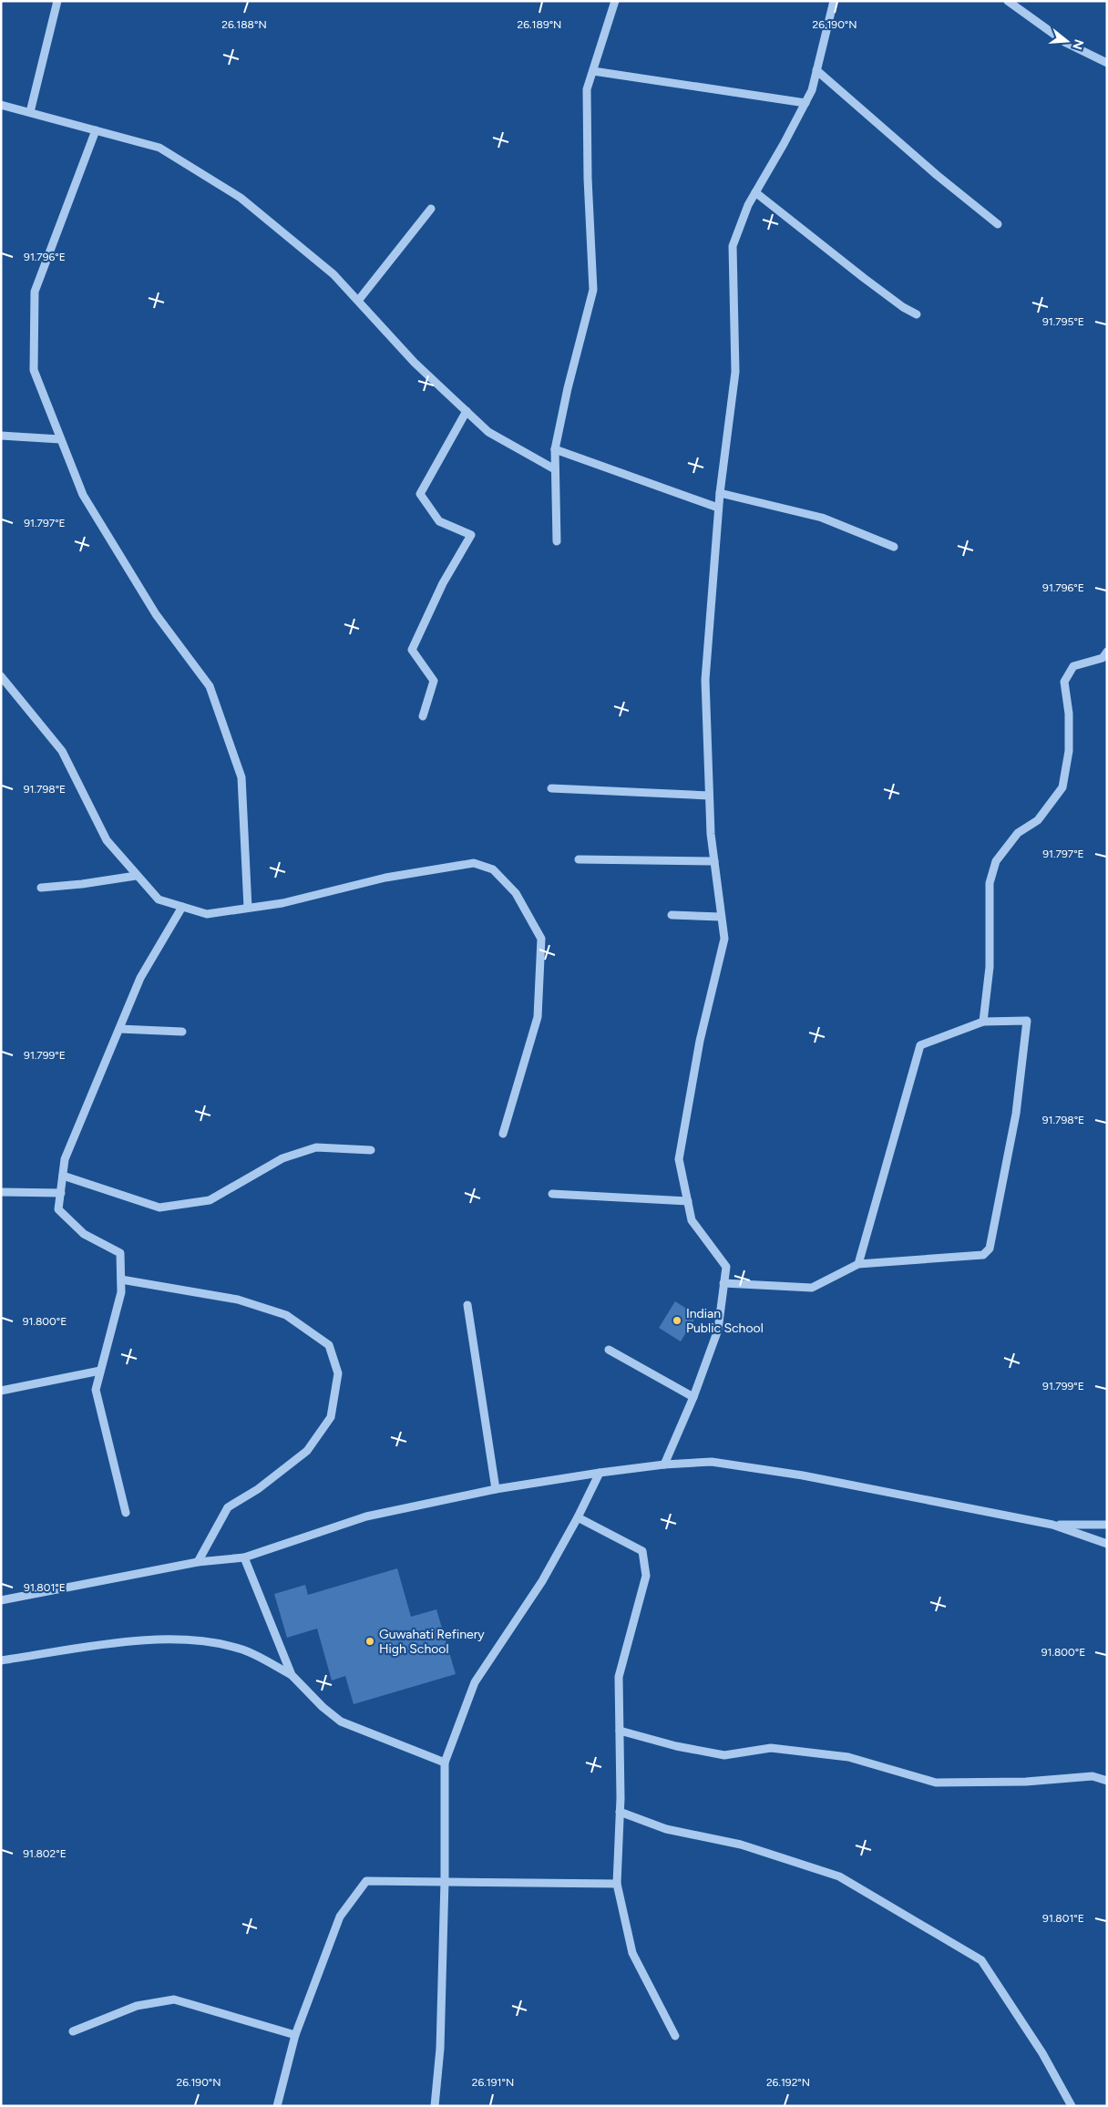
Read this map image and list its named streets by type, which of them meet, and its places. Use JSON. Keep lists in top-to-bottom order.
{
  "places": ["Indian Public School", "Guwahati Refinery High School"],
  "north": "right",
  "coordinates": [
    "26.188°N",
    "26.189°N",
    "26.190°N",
    "91.796°E",
    "91.795°E",
    "91.797°E",
    "91.798°E",
    "91.799°E",
    "91.800°E",
    "91.801°E",
    "91.802°E",
    "26.191°N",
    "26.192°N"
  ]
}
